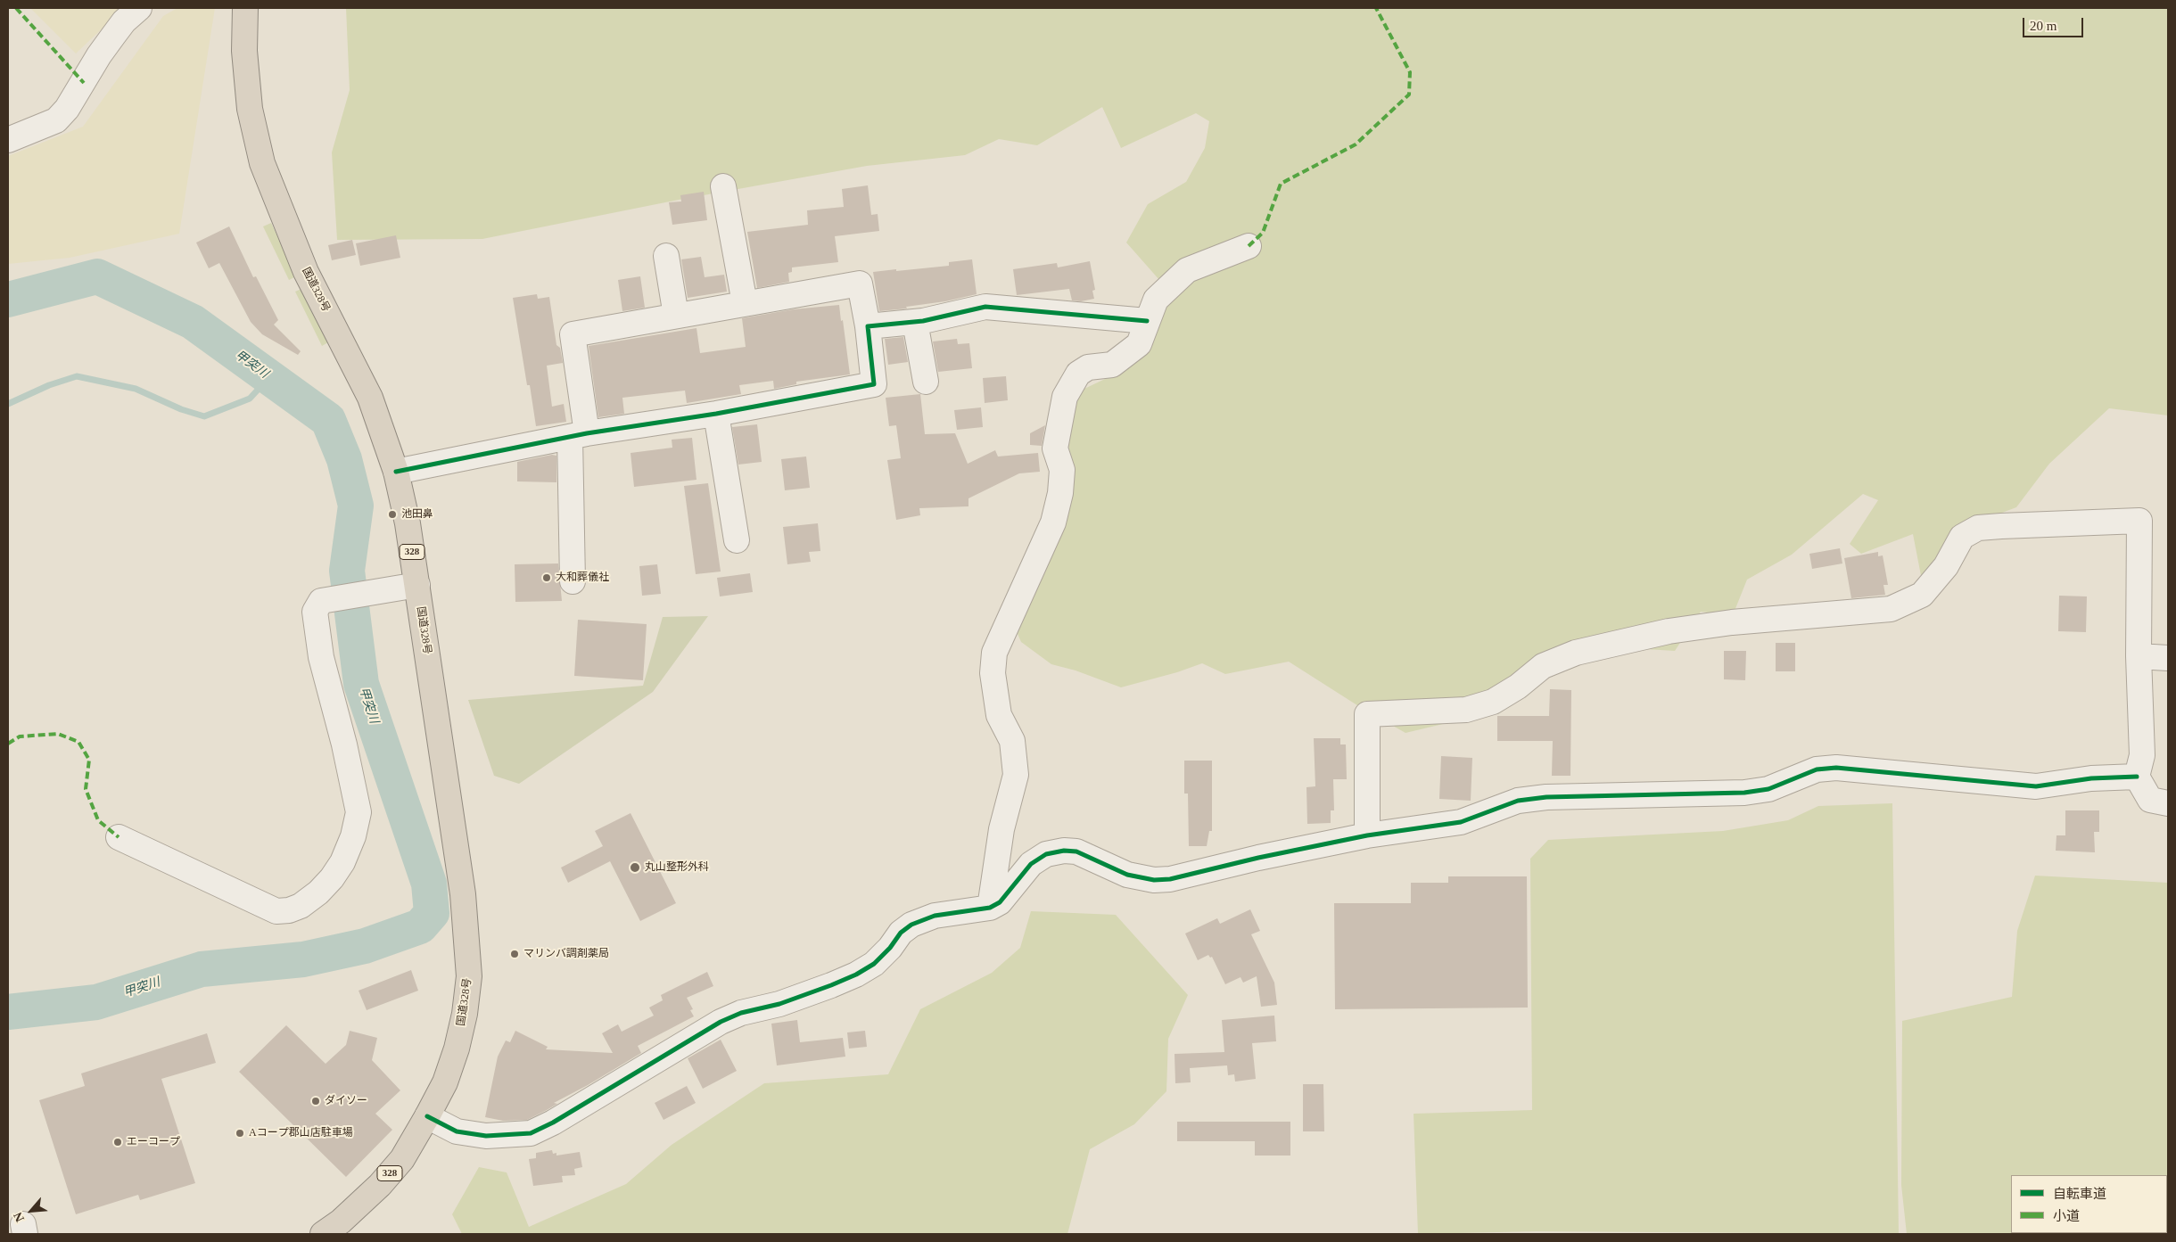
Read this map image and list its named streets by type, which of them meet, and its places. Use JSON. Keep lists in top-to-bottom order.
{
  "streets": {
    "highway": ["国道328号", "328"]
  },
  "water": ["甲突川"],
  "places": [
    "池田鼻",
    "大和葬儀社",
    "丸山整形外科",
    "マリンバ調剤薬局",
    "ダイソー",
    "Aコープ郡山店駐車場",
    "エーコープ"
  ],
  "legend": ["自転車道", "小道"],
  "scale_bar": "20 m",
  "north": "bottom left"
}
